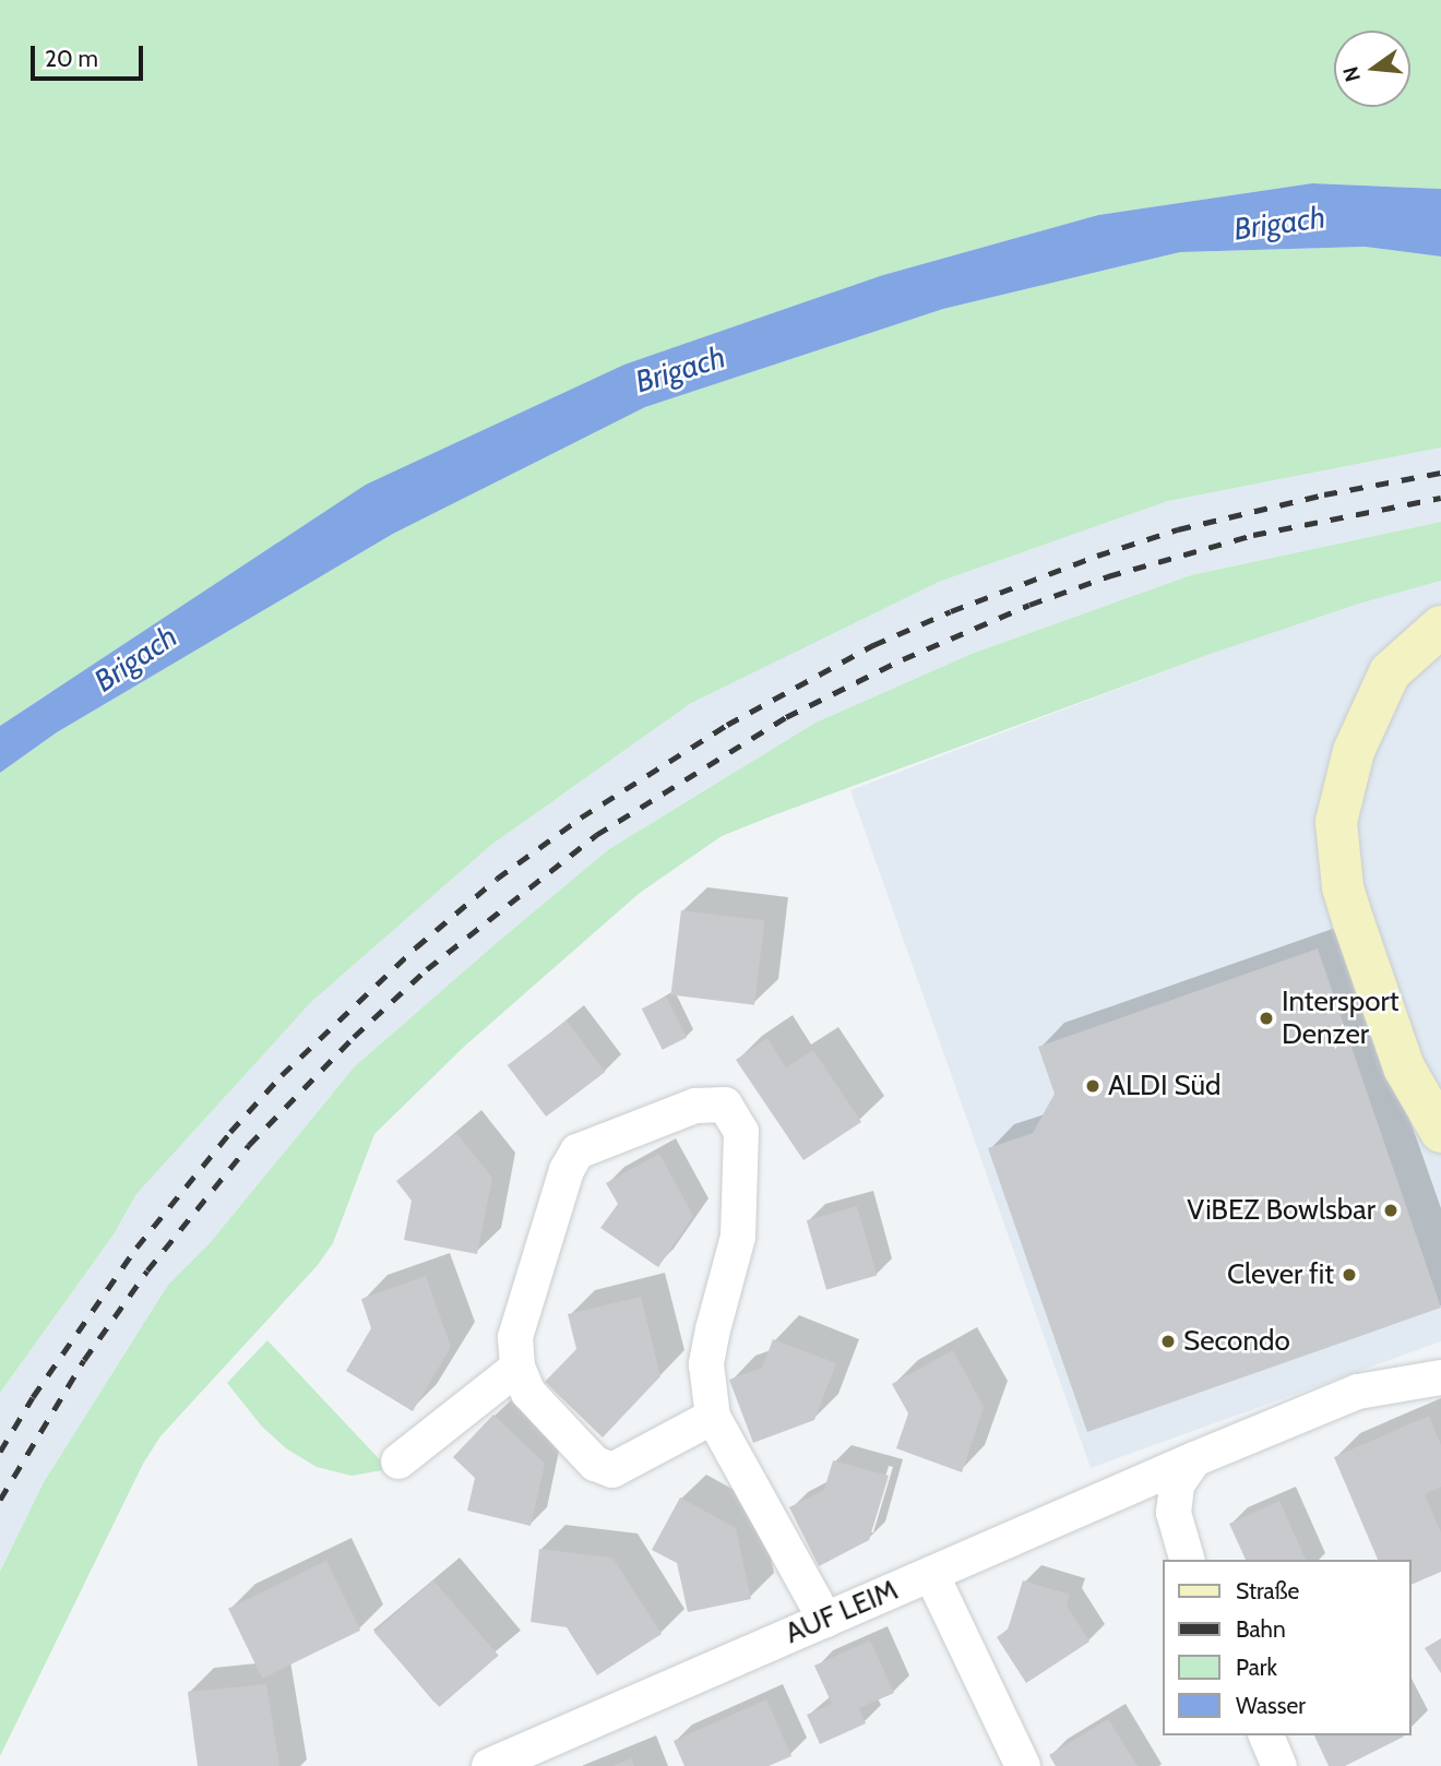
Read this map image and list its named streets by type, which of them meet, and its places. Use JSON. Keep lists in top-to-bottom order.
{
  "streets": {
    "street": ["AUF LEIM"]
  },
  "water": ["Brigach"],
  "places": [
    "Intersport Denzer",
    "ALDI Süd",
    "ViBEZ Bowlsbar",
    "Clever fit",
    "Secondo"
  ],
  "legend": [
    "Straße",
    "Bahn",
    "Park",
    "Wasser"
  ],
  "scale_bar": "20 m",
  "north": "left"
}
